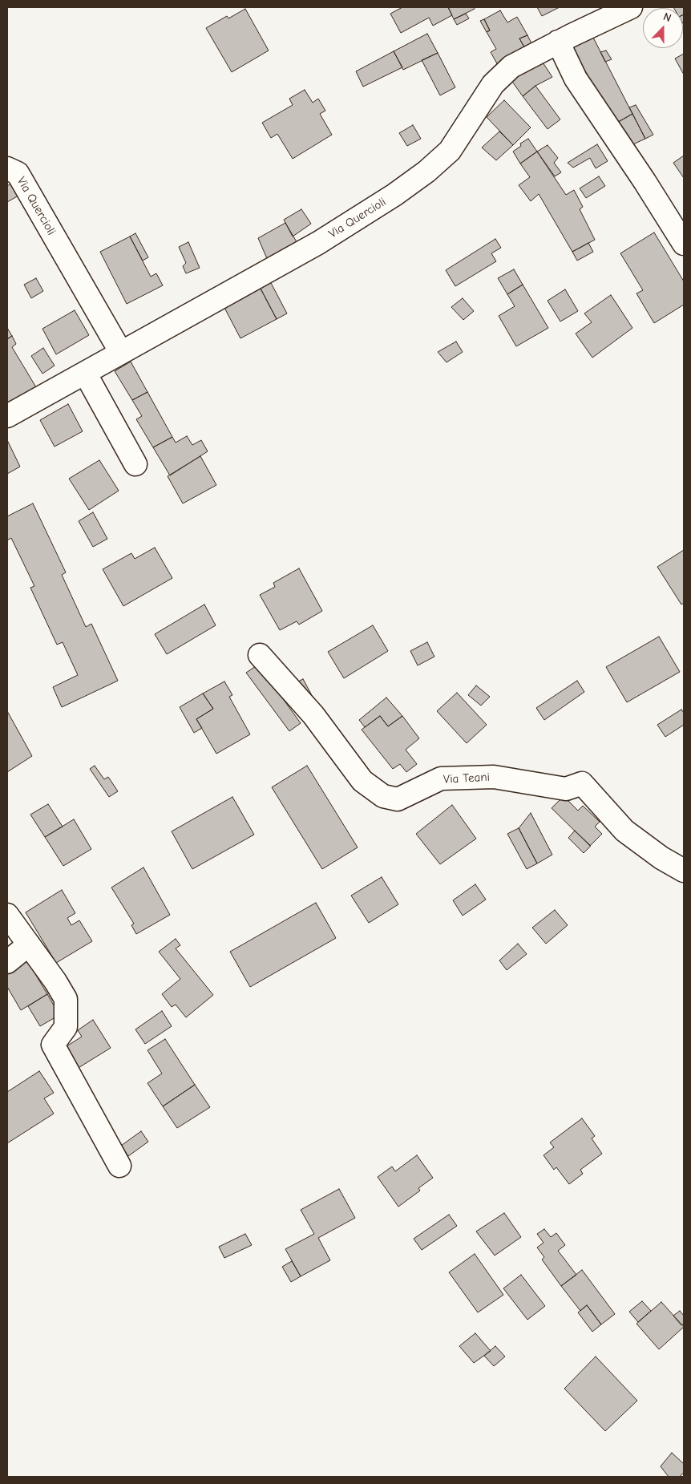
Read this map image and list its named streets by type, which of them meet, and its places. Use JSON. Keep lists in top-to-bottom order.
{
  "streets": {
    "street": ["Via Quercioli", "Via Teani"]
  },
  "north": "top"
}
